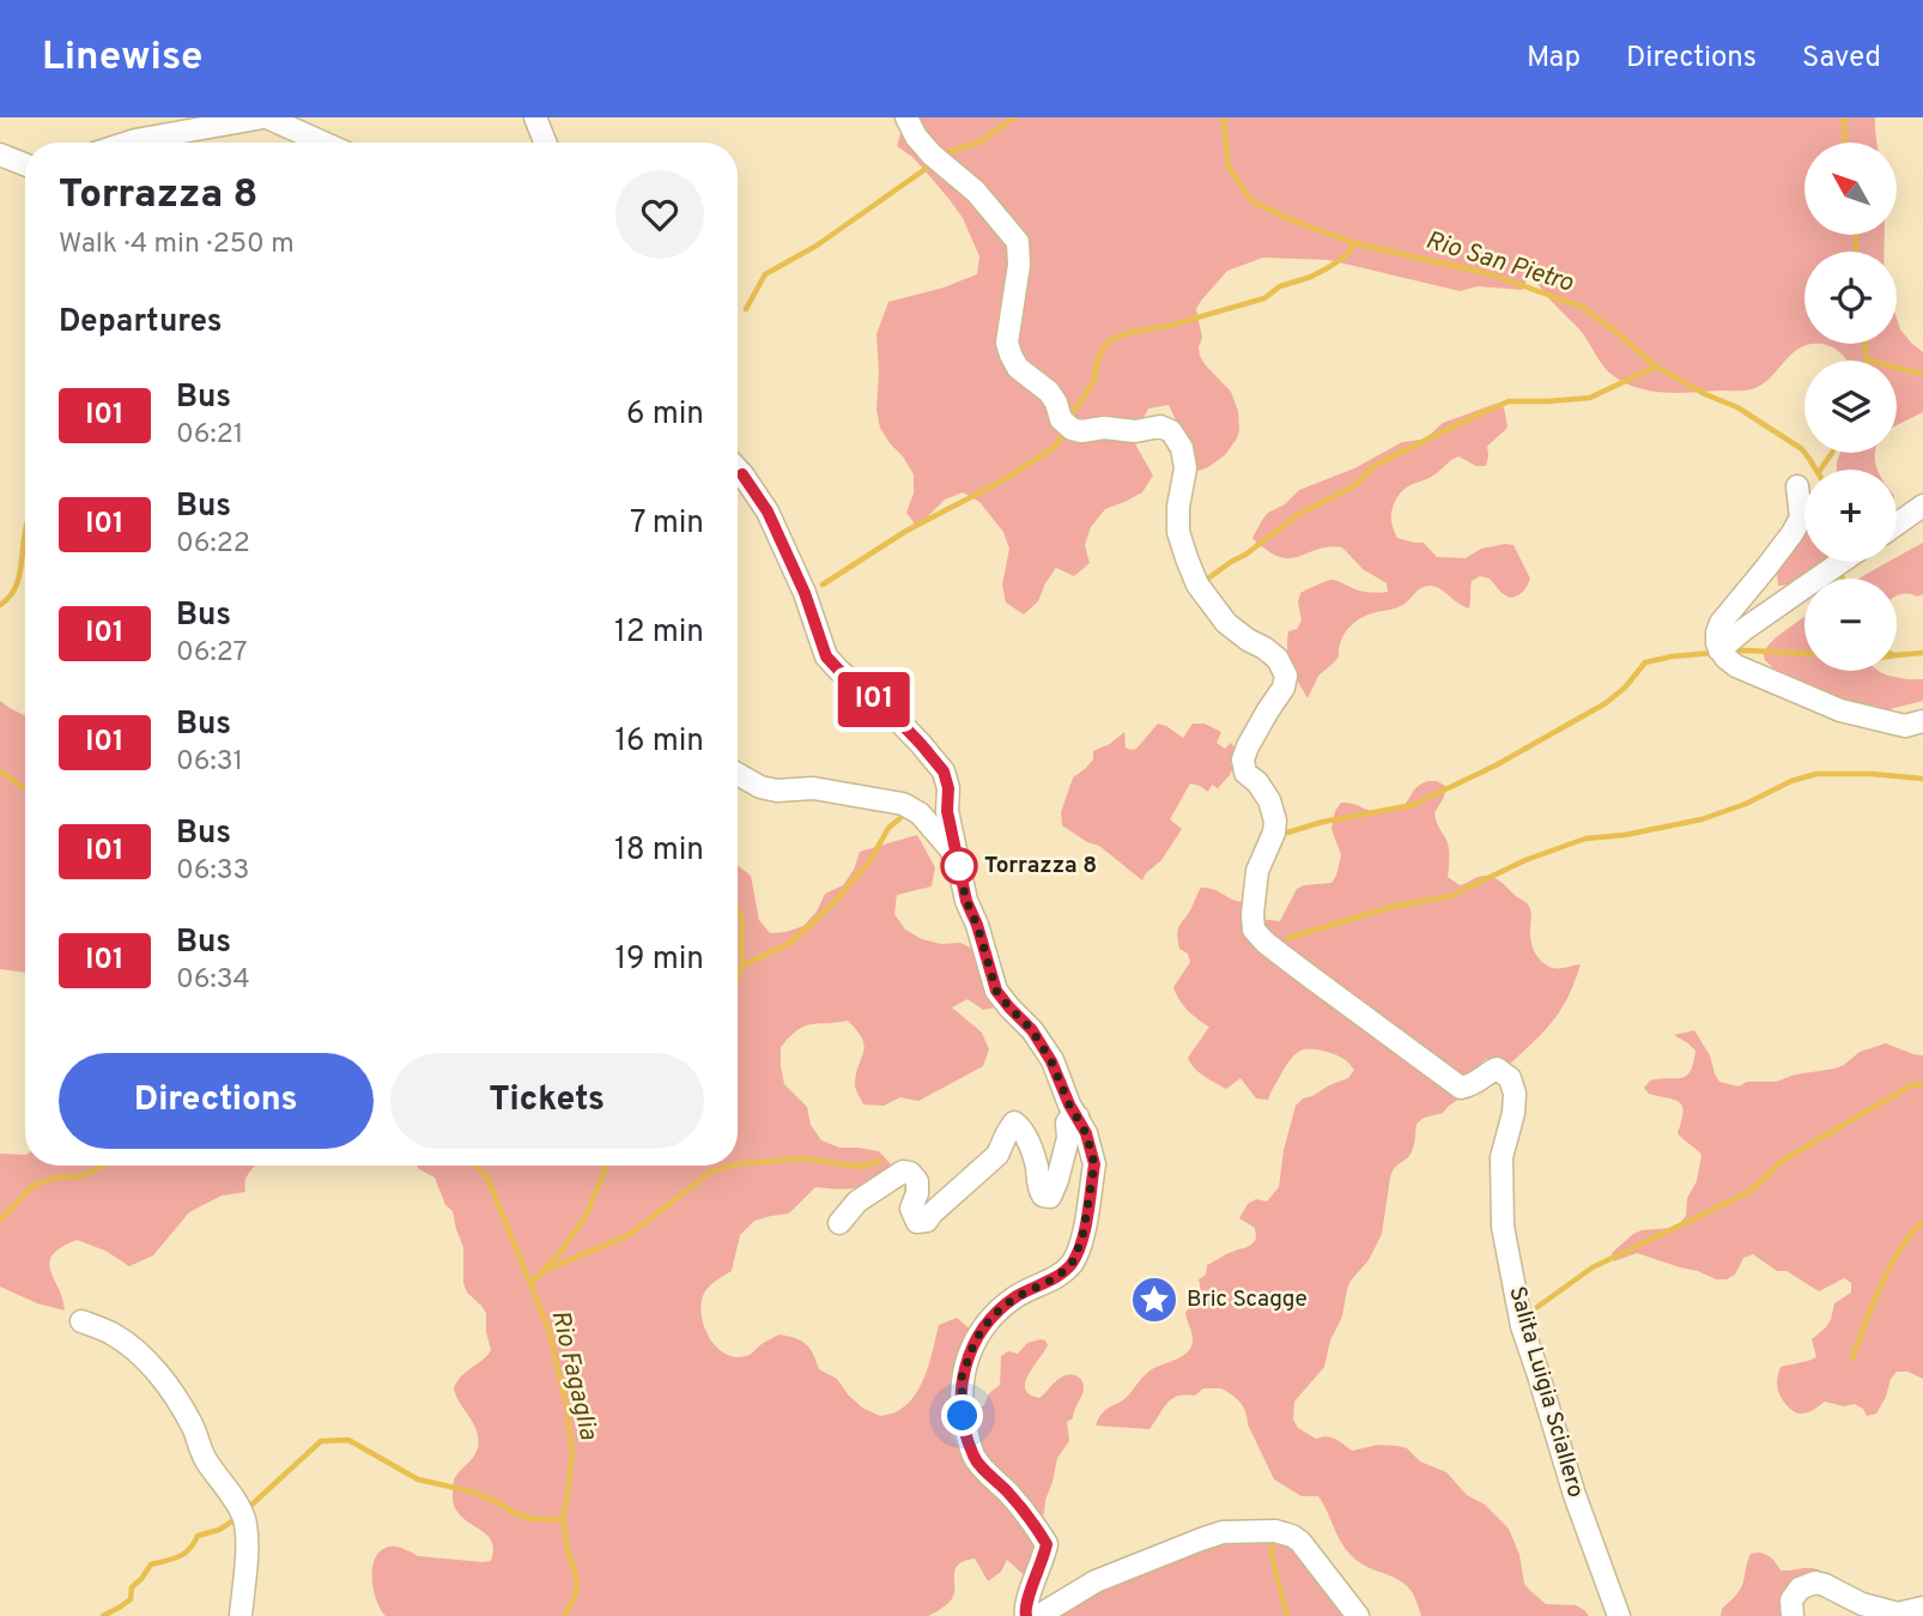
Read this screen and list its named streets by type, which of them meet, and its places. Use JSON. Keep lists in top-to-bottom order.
{
  "streets": {
    "street": ["Salita Luigia Sciallero"]
  },
  "water": ["Rio San Pietro", "Rio Fagaglia"],
  "places": {
    "other": ["Torrazza 8"],
    "place": ["Bric Scagge"]
  },
  "lines": ["bus line I01"],
  "north": "top left",
  "page": {
    "header": "Linewise",
    "nav": ["Map", "Directions", "Saved"],
    "on_map": "I01",
    "map_buttons": ["+", "−"],
    "heading": [
      ["Torrazza 8", "Walk · 4 min · 250 m"],
      "Departures"
    ],
    "list": [
      {
        "mark": "I01",
        "name": "Bus",
        "note": "06:21",
        "value": "6 min"
      },
      {
        "mark": "I01",
        "name": "Bus",
        "note": "06:22",
        "value": "7 min"
      },
      {
        "mark": "I01",
        "name": "Bus",
        "note": "06:27",
        "value": "12 min"
      },
      {
        "mark": "I01",
        "name": "Bus",
        "note": "06:31",
        "value": "16 min"
      },
      {
        "mark": "I01",
        "name": "Bus",
        "note": "06:33",
        "value": "18 min"
      },
      {
        "mark": "I01",
        "name": "Bus",
        "note": "06:34",
        "value": "19 min"
      }
    ],
    "buttons": ["Directions", "Tickets"]
  }
}
